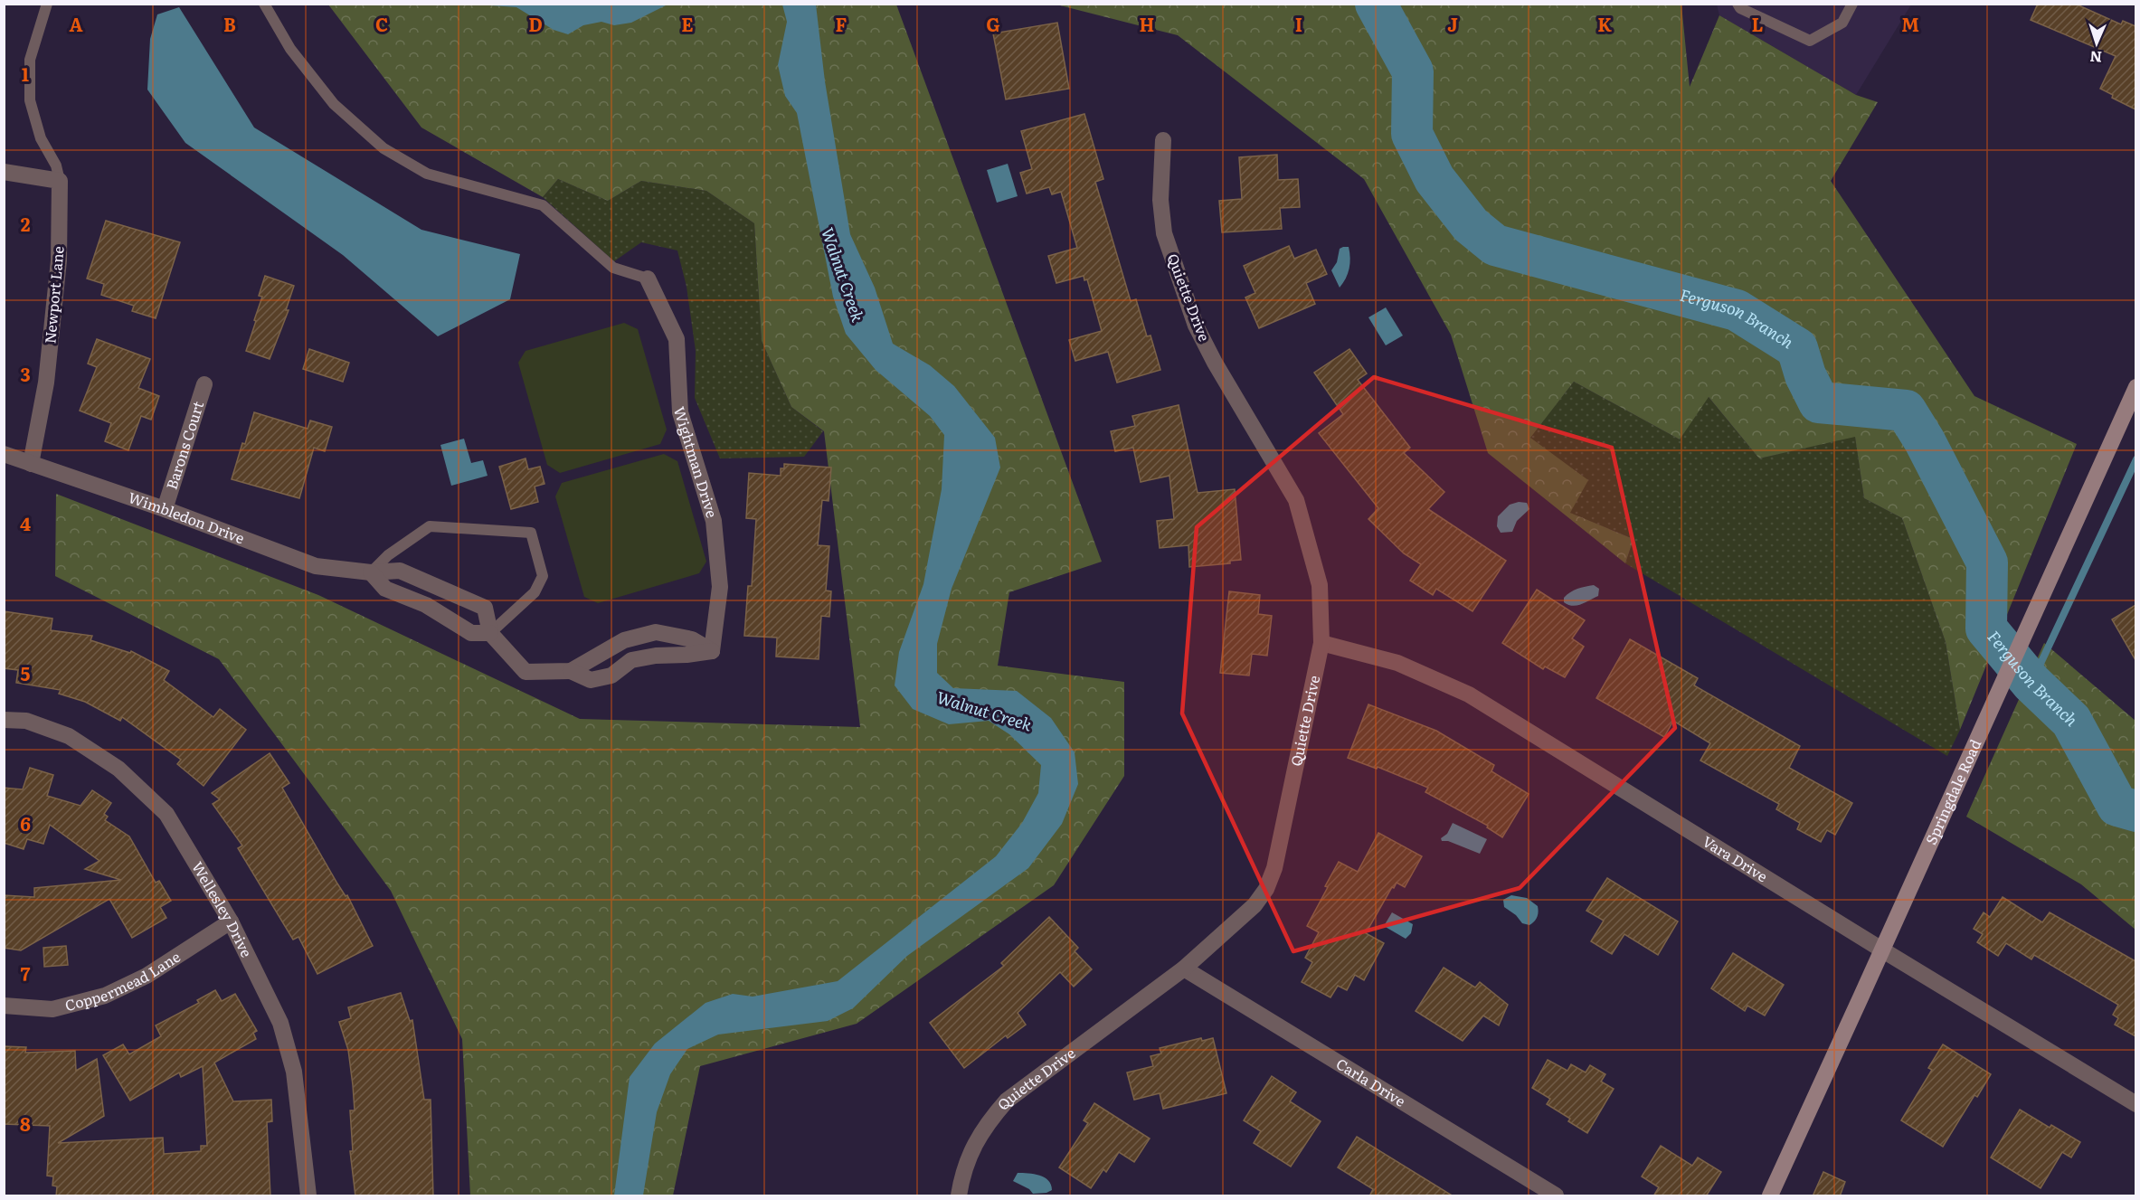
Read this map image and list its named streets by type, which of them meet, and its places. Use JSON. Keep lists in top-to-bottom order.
{
  "streets": {
    "street": [
      "Newport Lane",
      "Quiette Drive",
      "Barons Court",
      "Wightman Drive",
      "Wimbledon Drive",
      "Springdale Road",
      "Vara Drive",
      "Wellesley Drive",
      "Coppermead Lane",
      "Carla Drive"
    ]
  },
  "crossings": [
    ["Newport Lane", "Wimbledon Drive"],
    ["Quiette Drive", "Vara Drive"],
    ["Quiette Drive", "Carla Drive"],
    ["Barons Court", "Wimbledon Drive"],
    ["Wightman Drive", "Wimbledon Drive"],
    ["Springdale Road", "Vara Drive"],
    ["Wellesley Drive", "Coppermead Lane"]
  ],
  "water": ["Walnut Creek", "Ferguson Branch"],
  "north": "bottom",
  "grid": {
    "columns": [
      "A",
      "B",
      "C",
      "D",
      "E",
      "F",
      "G",
      "H",
      "I",
      "J",
      "K",
      "L",
      "M"
    ],
    "rows": [
      "1",
      "2",
      "3",
      "4",
      "5",
      "6",
      "7",
      "8"
    ]
  }
}
